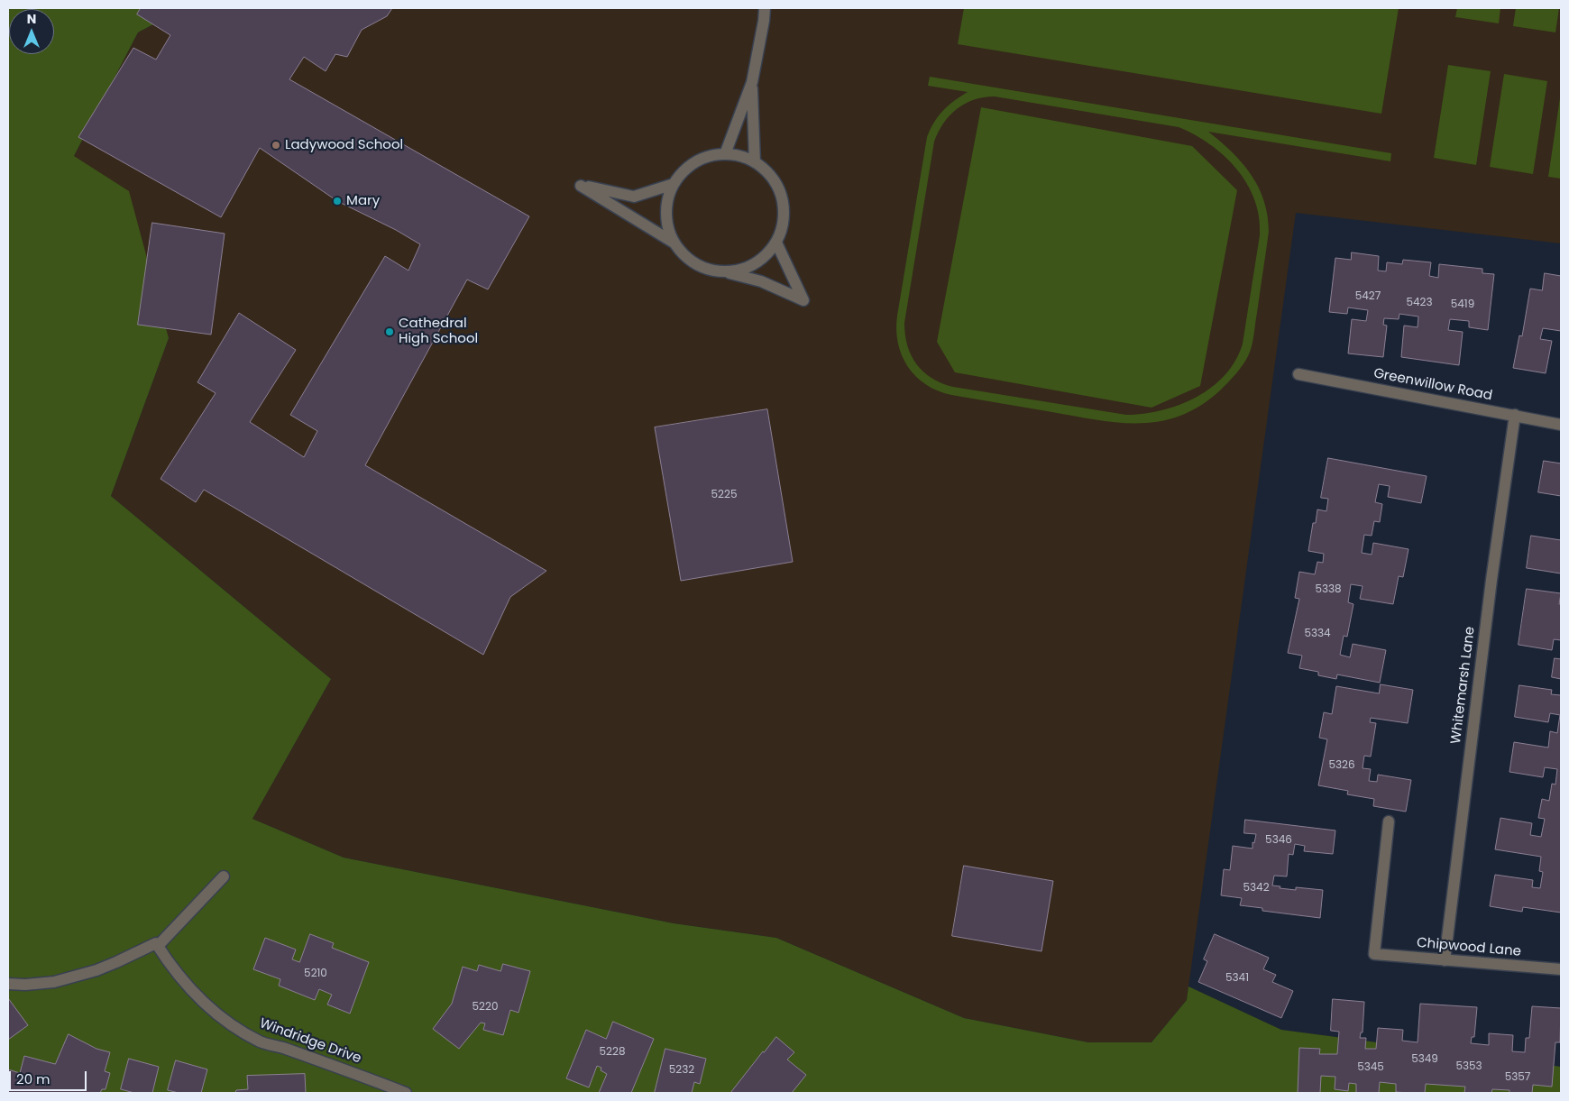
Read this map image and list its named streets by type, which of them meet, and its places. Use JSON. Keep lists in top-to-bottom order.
{
  "streets": {
    "street": [
      "Greenwillow Road",
      "Whitemarsh Lane",
      "Chipwood Lane",
      "Windridge Drive"
    ]
  },
  "crossings": [
    ["Greenwillow Road", "Whitemarsh Lane"],
    ["Whitemarsh Lane", "Chipwood Lane"]
  ],
  "places": ["Ladywood School", "Mary", "Cathedral High School"],
  "house_numbers": [
    "5427",
    "5423",
    "5419",
    "5225",
    "5338",
    "5334",
    "5326",
    "5346",
    "5342",
    "5210",
    "5341",
    "5220",
    "5228",
    "5349",
    "5353",
    "5345",
    "5232",
    "5357"
  ],
  "scale_bar": "20 m",
  "north": "top"
}
